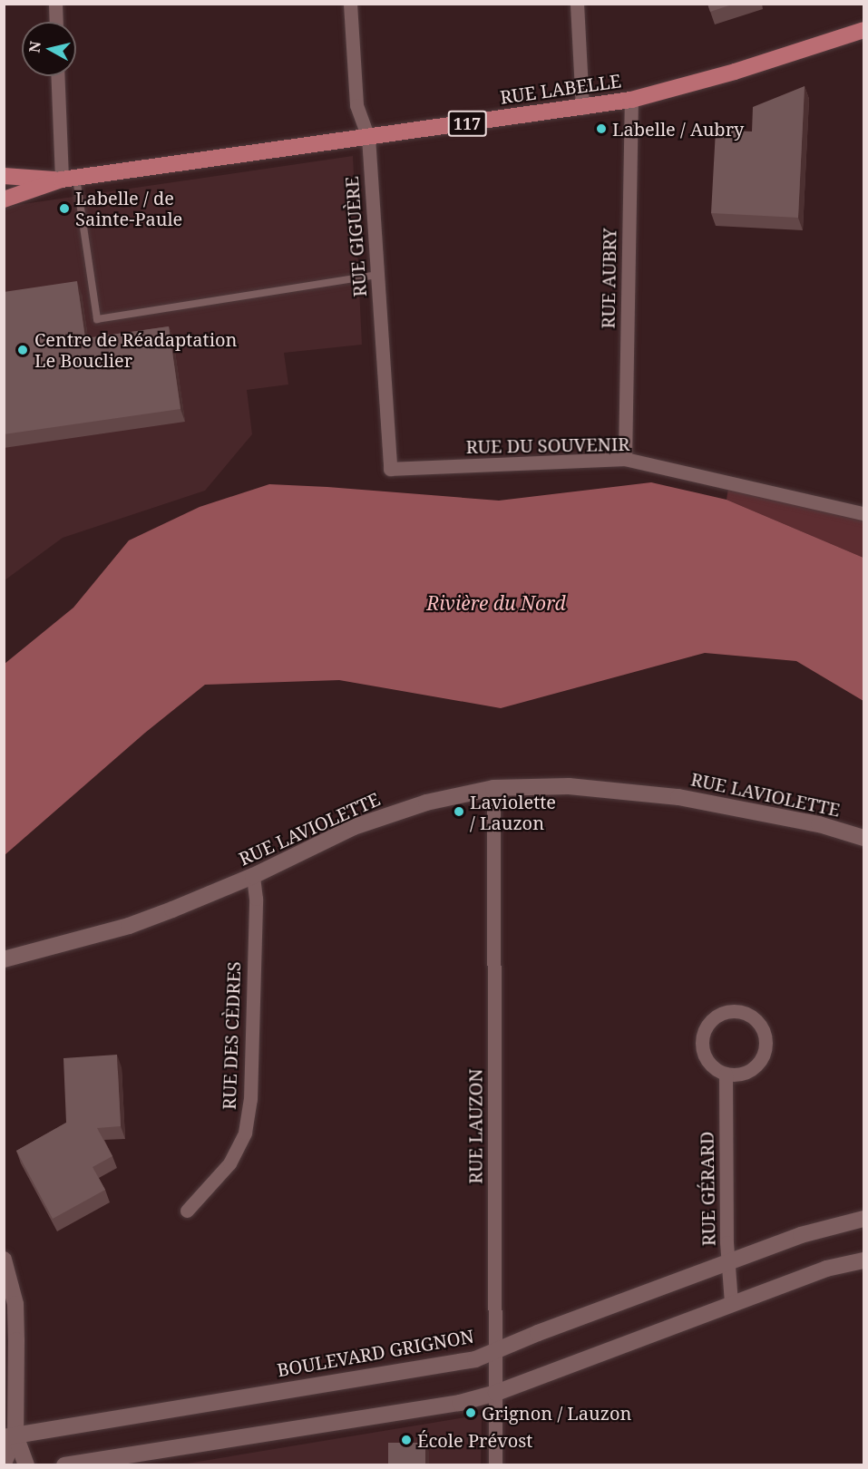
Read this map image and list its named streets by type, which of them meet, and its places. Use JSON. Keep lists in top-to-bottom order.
{
  "streets": {
    "main road": ["RUE LABELLE", "117"],
    "street": [
      "RUE GIGUÈRE",
      "RUE AUBRY",
      "RUE DU SOUVENIR",
      "RUE LAVIOLETTE",
      "RUE DES CÈDRES",
      "RUE LAUZON",
      "RUE GÉRARD",
      "BOULEVARD GRIGNON"
    ]
  },
  "crossings": [
    ["RUE LABELLE", "RUE GIGUÈRE"],
    ["RUE LABELLE", "RUE AUBRY"],
    ["RUE GIGUÈRE", "RUE DU SOUVENIR"],
    ["RUE AUBRY", "RUE DU SOUVENIR"],
    ["RUE LAVIOLETTE", "RUE DES CÈDRES"],
    ["RUE LAVIOLETTE", "RUE LAUZON"],
    ["RUE LAUZON", "BOULEVARD GRIGNON"],
    ["RUE GÉRARD", "BOULEVARD GRIGNON"]
  ],
  "water": ["Rivière du Nord"],
  "places": [
    "Labelle / Aubry",
    "Labelle / de Sainte-Paule",
    "Centre de Réadaptation Le Bouclier",
    "Laviolette / Lauzon",
    "Grignon / Lauzon",
    "École Prévost"
  ],
  "north": "left"
}
